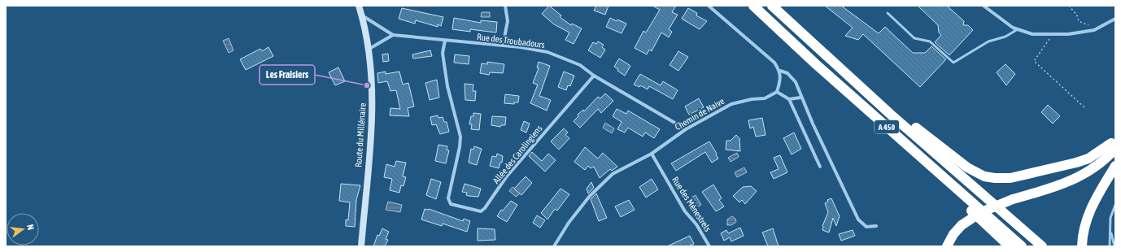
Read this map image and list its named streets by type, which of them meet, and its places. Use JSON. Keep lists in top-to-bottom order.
{
  "streets": {
    "highway": ["A 450"],
    "street": [
      "Rue des Troubadours",
      "Chemin de Naive",
      "Route du Millénaire",
      "Allée des Carolingiens",
      "Rue des Ménestrels"
    ]
  },
  "crossings": [
    ["Rue des Troubadours", "Chemin de Naive"],
    ["Rue des Troubadours", "Route du Millénaire"],
    ["Rue des Troubadours", "Allée des Carolingiens"],
    ["Chemin de Naive", "Rue des Ménestrels"]
  ],
  "places": ["Les Fraisiers"],
  "north": "right"
}
